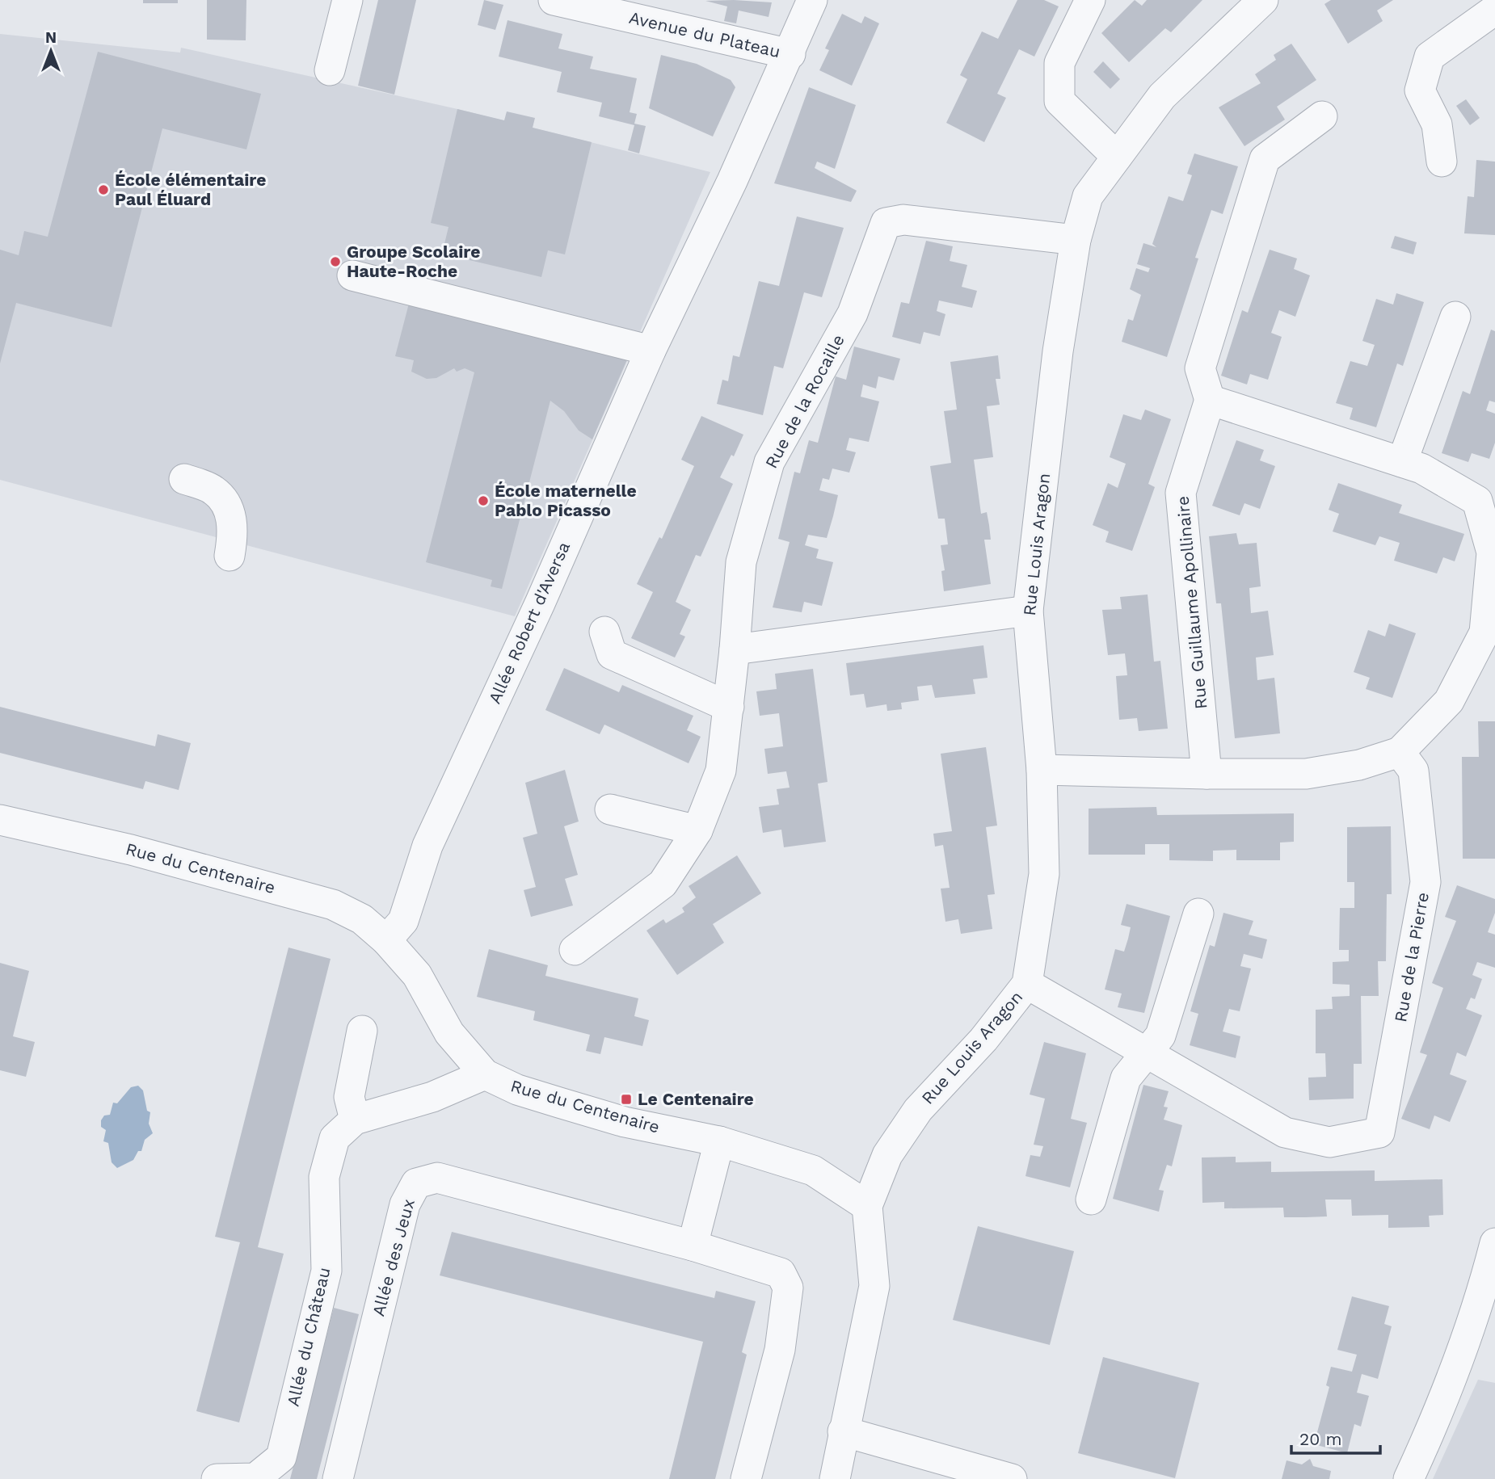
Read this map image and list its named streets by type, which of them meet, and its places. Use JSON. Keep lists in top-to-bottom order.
{
  "streets": {
    "street": [
      "Avenue du Plateau",
      "Rue de la Rocaille",
      "Rue Louis Aragon",
      "Rue Guillaume Apollinaire",
      "Allée Robert d'Aversa",
      "Rue du Centenaire",
      "Rue de la Pierre",
      "Allée des Jeux",
      "Allée du Château"
    ]
  },
  "crossings": [
    ["Avenue du Plateau", "Allée Robert d'Aversa"],
    ["Rue de la Rocaille", "Rue Louis Aragon"],
    ["Rue Louis Aragon", "Rue du Centenaire"],
    ["Rue Louis Aragon", "Rue de la Pierre"],
    ["Allée Robert d'Aversa", "Rue du Centenaire"],
    ["Rue du Centenaire", "Allée du Château"]
  ],
  "places": {
    "other": ["École élémentaire Paul Éluard", "Groupe Scolaire Haute-Roche", "École maternelle Pablo Picasso"],
    "transit": ["Le Centenaire"]
  },
  "scale_bar": "20 m",
  "north": "top"
}
